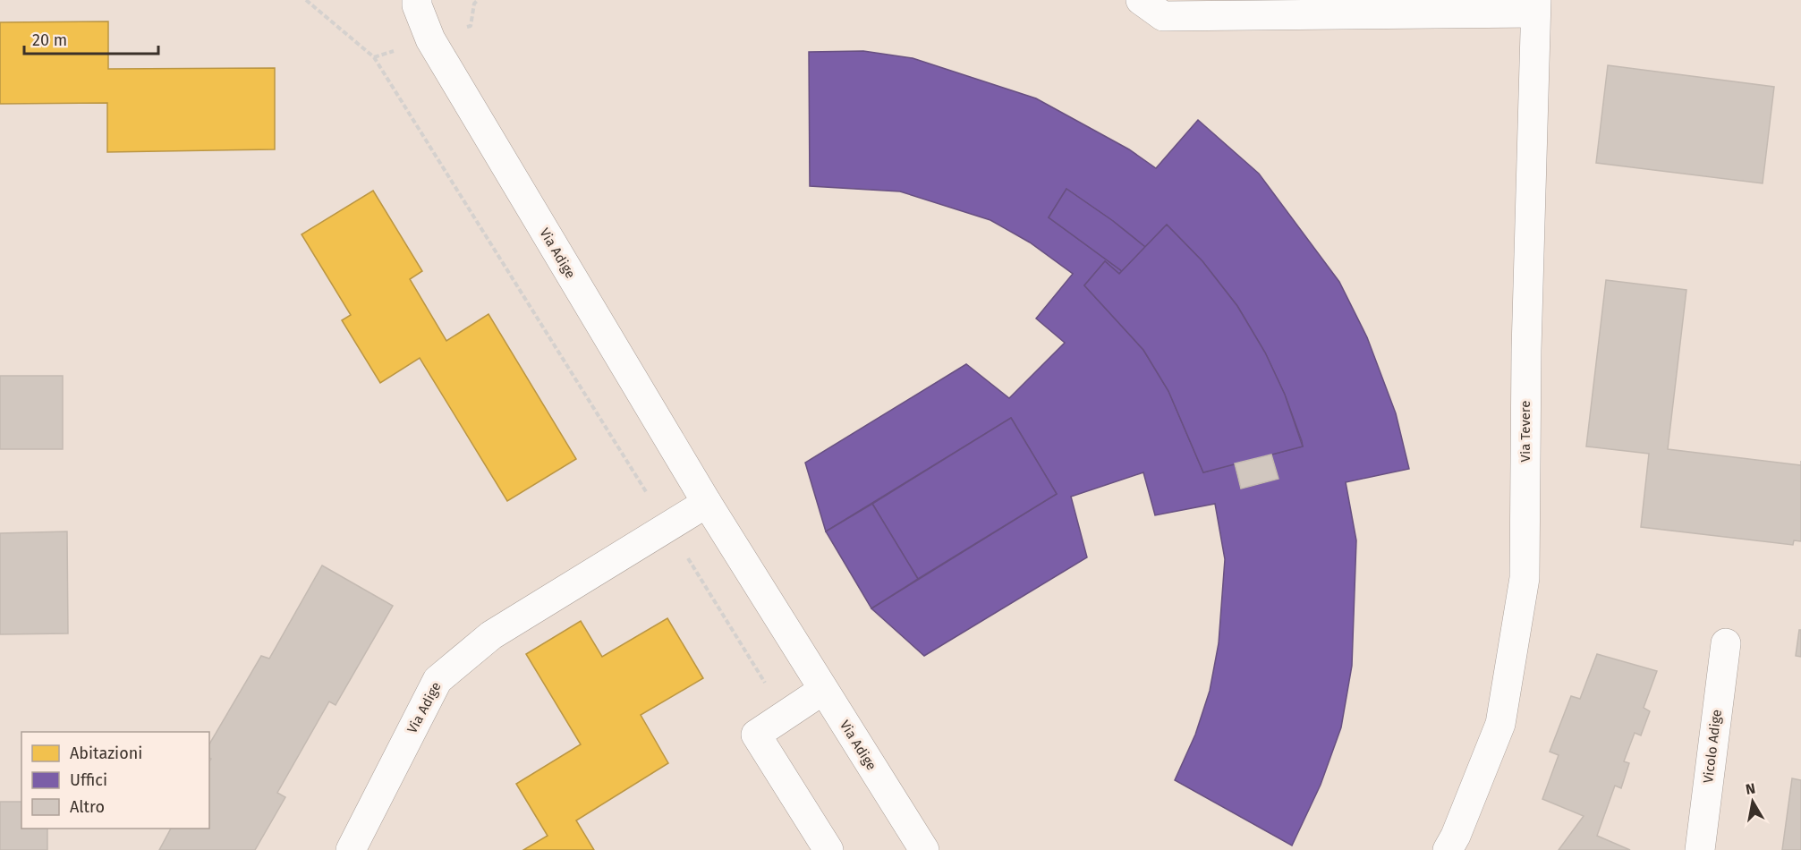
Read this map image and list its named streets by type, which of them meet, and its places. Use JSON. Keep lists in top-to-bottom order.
{
  "streets": {
    "street": ["Via Adige", "Via Tevere", "Vicolo Adige"]
  },
  "legend": ["Abitazioni", "Uffici", "Altro"],
  "scale_bar": "20 m",
  "north": "top"
}
